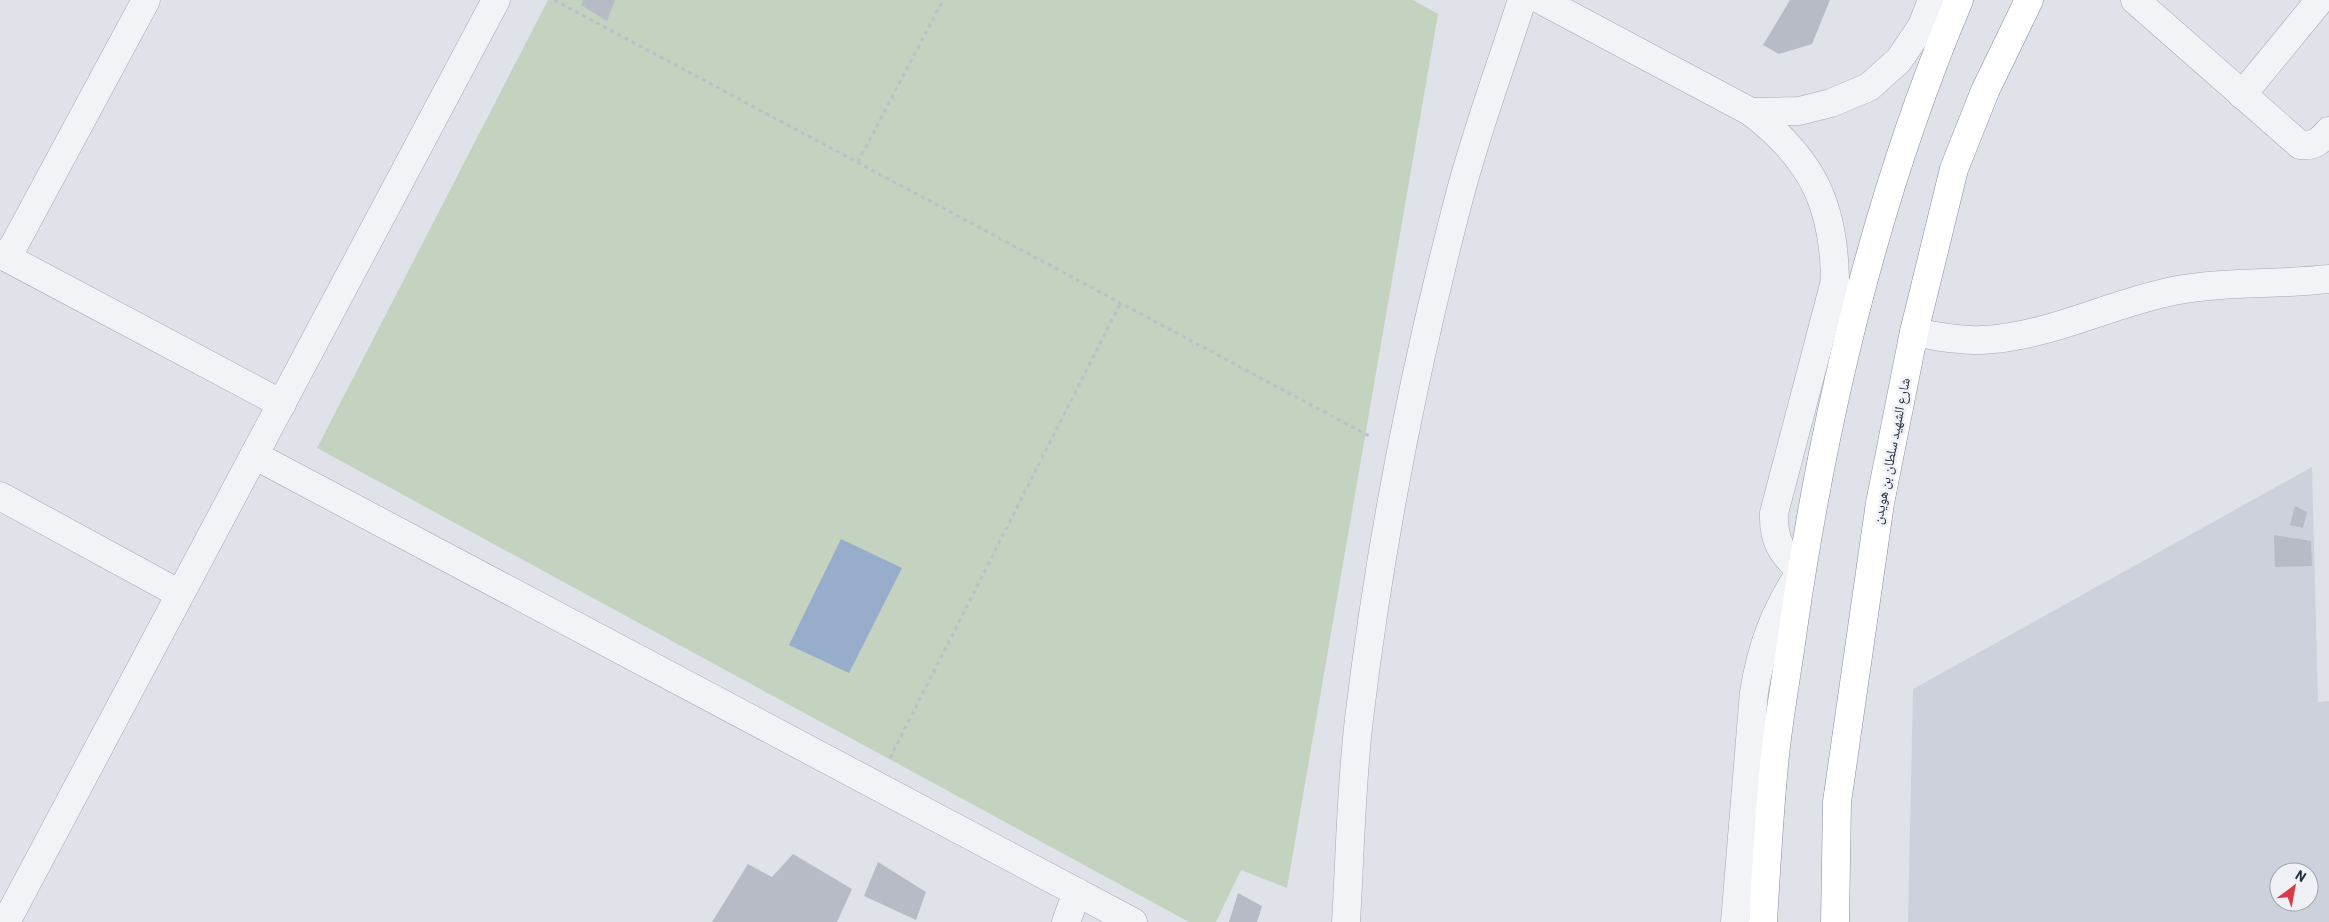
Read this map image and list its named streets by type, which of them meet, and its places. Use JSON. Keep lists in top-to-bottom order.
{
  "streets": {
    "highway": ["شارع الشهيد سلطان بن هويدن"]
  },
  "north": "top right"
}
